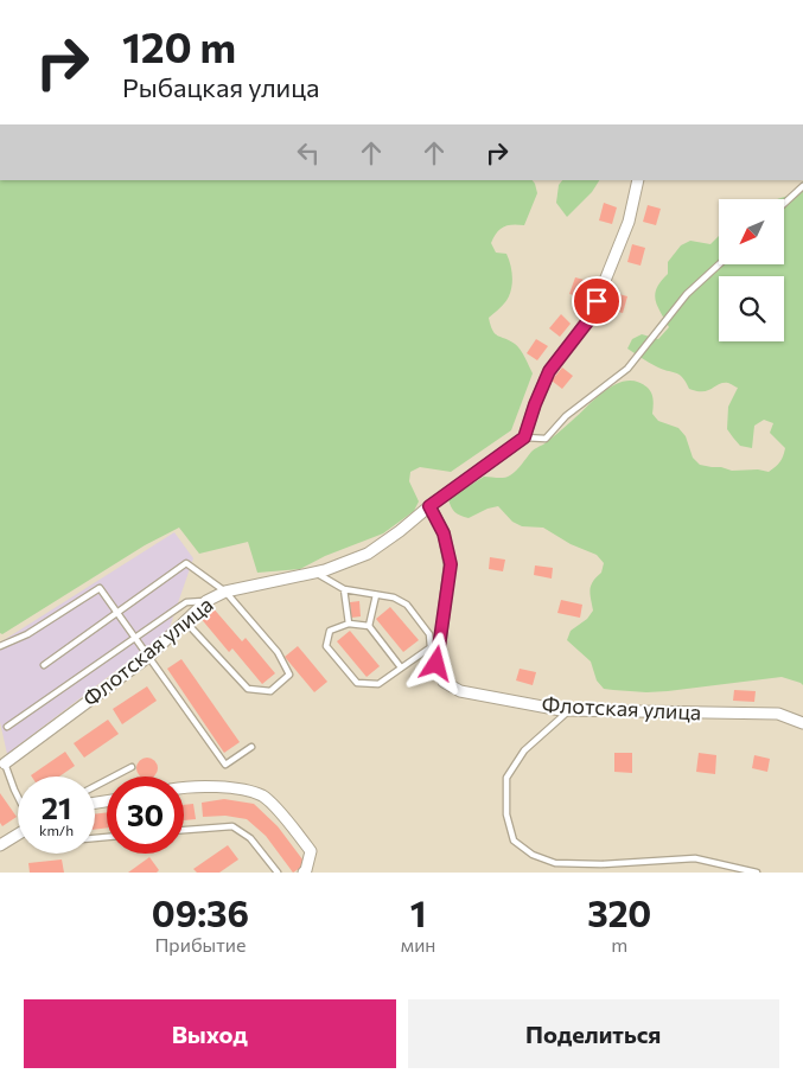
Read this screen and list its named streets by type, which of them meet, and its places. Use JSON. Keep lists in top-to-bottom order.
{
  "streets": {
    "street": ["Флотская улица"]
  },
  "north": "bottom left",
  "page": {
    "turn": ["120 m", "Рыбацкая улица"],
    "speed": "21 km/h",
    "limit": "30",
    "eta": [
      "09:36",
      "Прибытие",
      "1",
      "мин",
      "320",
      "m"
    ],
    "buttons": ["Выход", "Поделиться"]
  }
}
